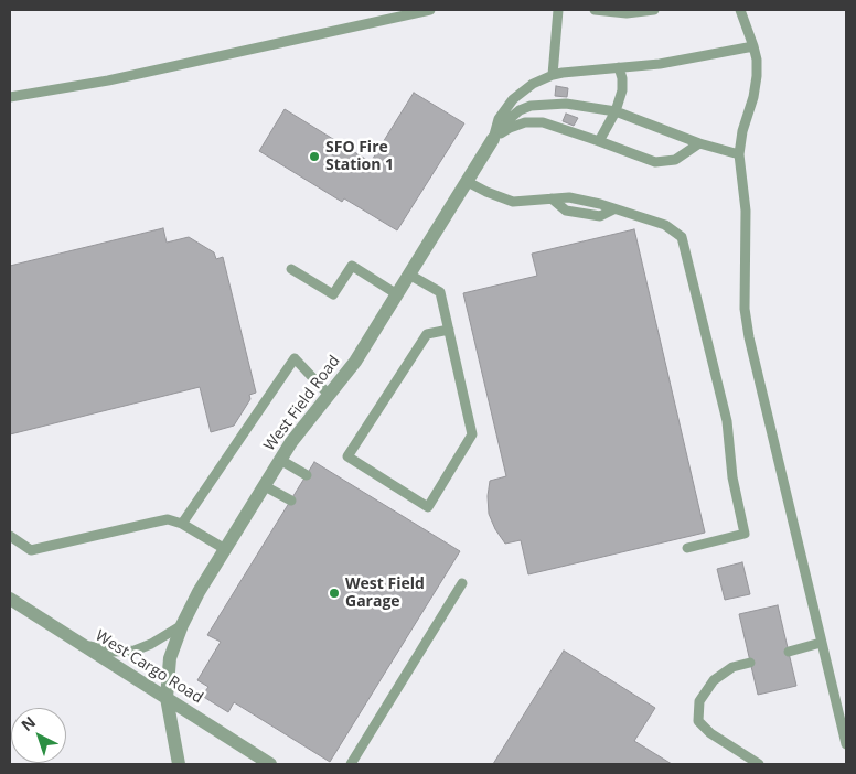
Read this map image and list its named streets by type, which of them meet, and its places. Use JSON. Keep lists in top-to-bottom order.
{
  "streets": {
    "street": ["West Field Road", "West Cargo Road"]
  },
  "crossings": [
    ["West Field Road", "West Cargo Road"]
  ],
  "places": ["SFO Fire Station 1", "West Field Garage"],
  "north": "top left"
}
